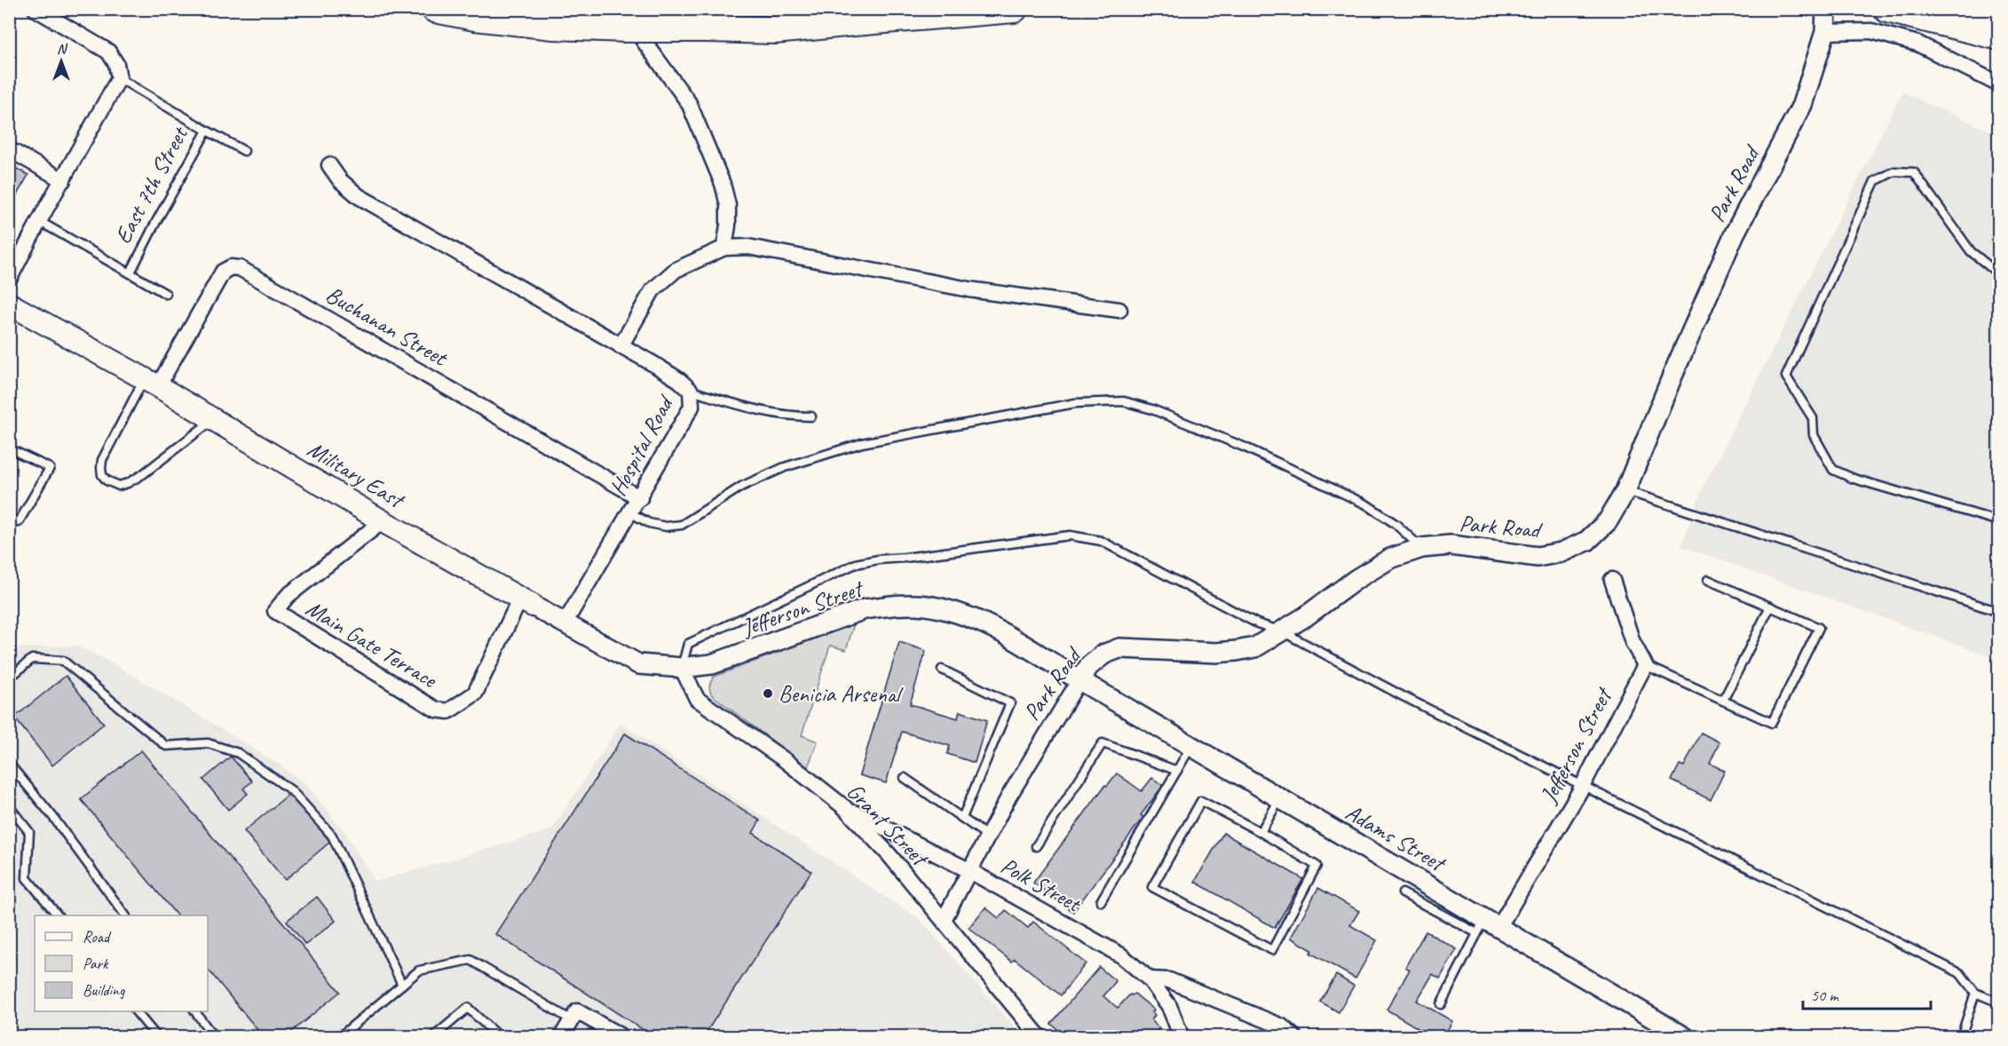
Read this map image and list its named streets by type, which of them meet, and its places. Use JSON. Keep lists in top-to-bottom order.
{
  "streets": {
    "main road": ["Military East"],
    "street": [
      "Park Road",
      "Buchanan Street",
      "Hospital Road",
      "Jefferson Street",
      "Main Gate Terrace",
      "Grant Street",
      "Adams Street",
      "Polk Street"
    ],
    "lane": ["East 7th Street"]
  },
  "crossings": [
    ["Park Road", "Jefferson Street"],
    ["Park Road", "Grant Street"],
    ["Park Road", "Adams Street"],
    ["Park Road", "Polk Street"],
    ["Buchanan Street", "Hospital Road"],
    ["Buchanan Street", "Military East"],
    ["Hospital Road", "Military East"],
    ["Military East", "Jefferson Street"],
    ["Military East", "Main Gate Terrace"],
    ["Military East", "Grant Street"],
    ["Jefferson Street", "Grant Street"],
    ["Jefferson Street", "Adams Street"],
    ["Grant Street", "Polk Street"]
  ],
  "places": ["Benicia Arsenal"],
  "legend": ["Road", "Park", "Building"],
  "scale_bar": "50 m",
  "north": "top"
}
